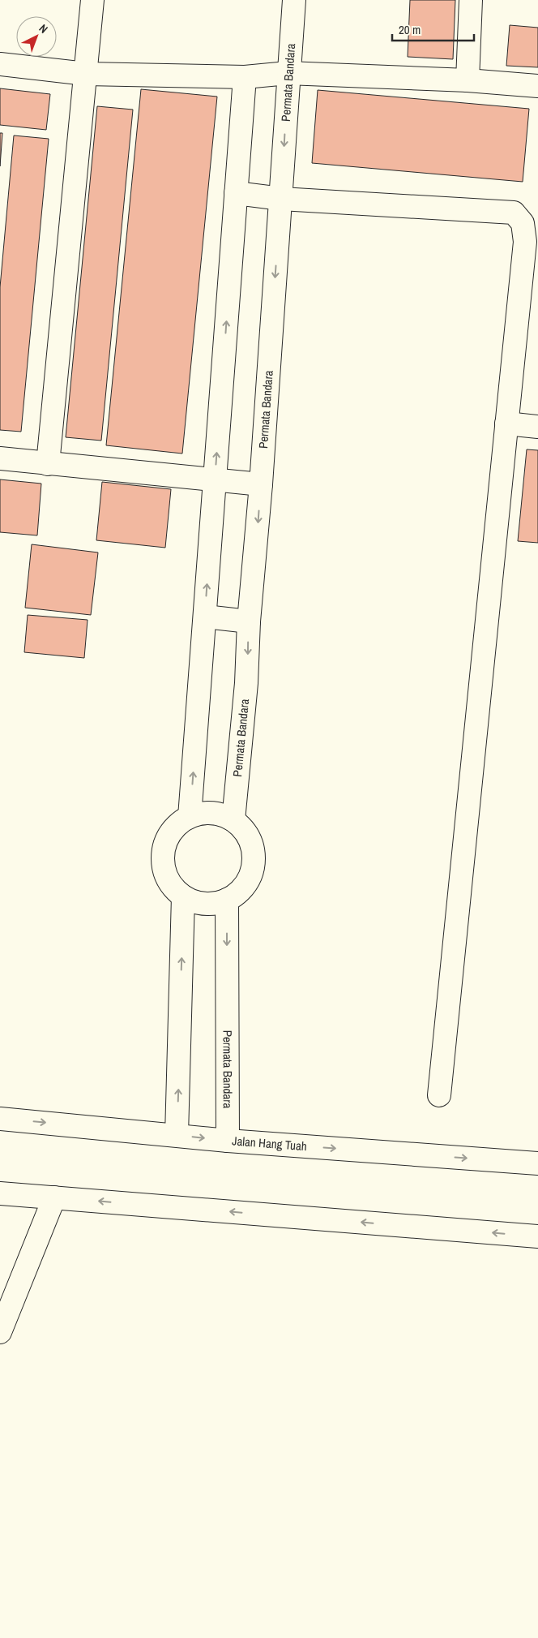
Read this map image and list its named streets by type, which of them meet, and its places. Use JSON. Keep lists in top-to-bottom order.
{
  "streets": {
    "main road": ["Permata Bandara", "Jalan Hang Tuah"]
  },
  "crossings": [
    ["Permata Bandara", "Jalan Hang Tuah"]
  ],
  "scale_bar": "20 m",
  "north": "top right"
}
